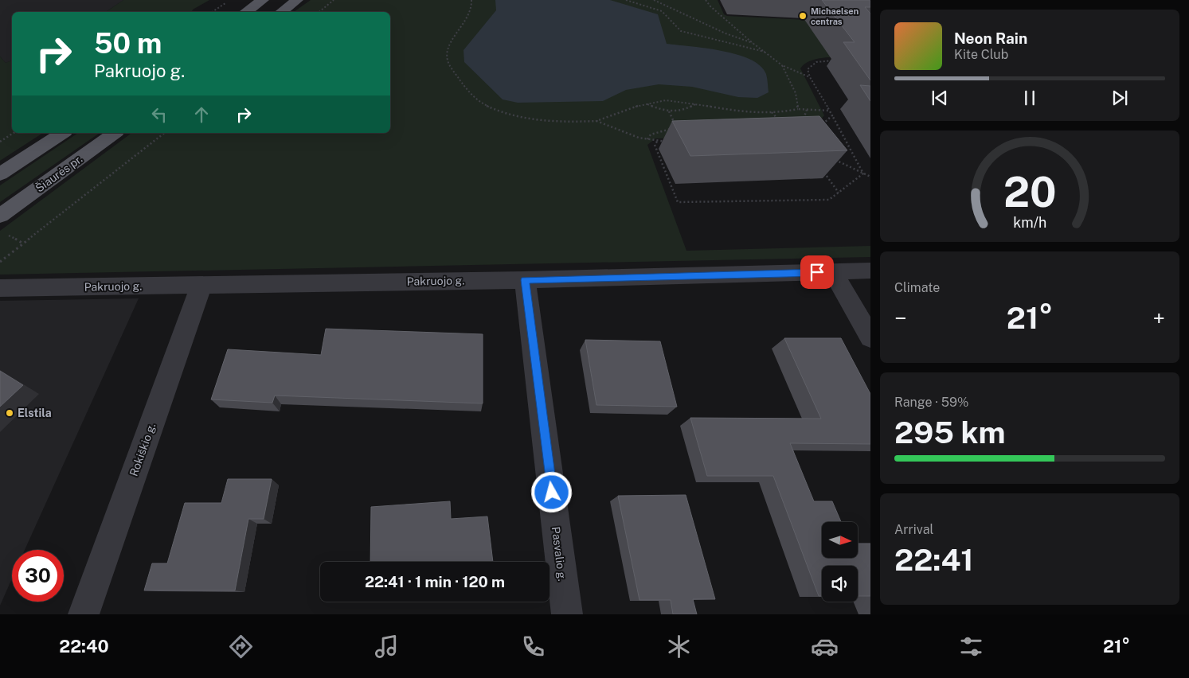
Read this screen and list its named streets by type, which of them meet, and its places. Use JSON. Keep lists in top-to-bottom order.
{
  "streets": {
    "main road": ["Šiaurės pr."],
    "street": ["Pakruojo g.", "Rokiškio g.", "Pasvalio g."]
  },
  "crossings": [
    ["Pakruojo g.", "Rokiškio g."],
    ["Pakruojo g.", "Pasvalio g."]
  ],
  "places": ["Michaelsen centras", "Elstila"],
  "north": "right",
  "page": {
    "turn": ["50 m", "Pakruojo g."],
    "song": ["Neon Rain", "Kite Club"],
    "tile": [
      "Climate",
      ["Range · 59%", "295 km"],
      ["Arrival", "22:41"]
    ],
    "heat": ["−", "21°", "+"],
    "limit": "30",
    "trip": "22:41 · 1 min · 120 m",
    "tabs": ["22:40", "21°"],
    "gauge": ["20", "km/h"]
  }
}
